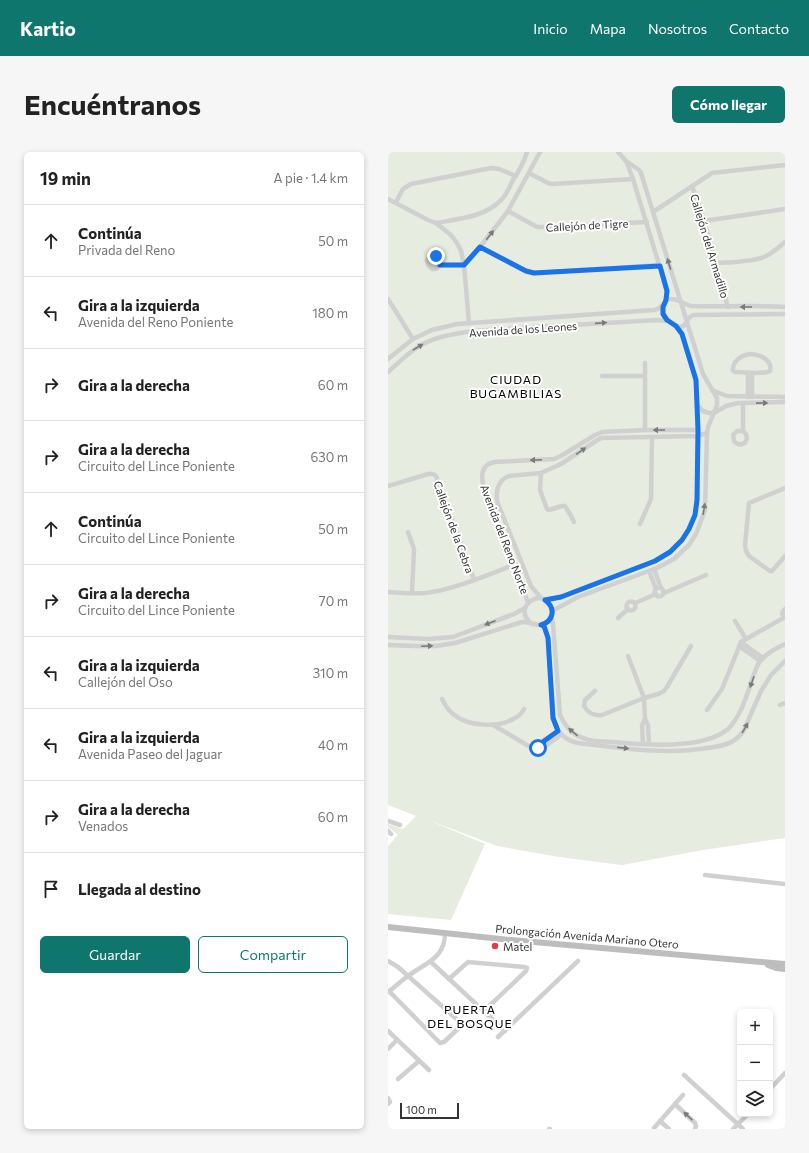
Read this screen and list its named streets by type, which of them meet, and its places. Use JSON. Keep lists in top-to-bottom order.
{
  "streets": {
    "street": [
      "Callejón de Tigre",
      "Callejón del Armadillo",
      "Avenida de los Leones",
      "Callejón de la Cebra",
      "Avenida del Reno Norte",
      "Prolongación Avenida Mariano Otero"
    ]
  },
  "districts": ["CIUDAD BUGAMBILIAS", "PUERTA DEL BOSQUE"],
  "places": ["Matel"],
  "scale_bar": "100 m",
  "page": {
    "header": "Kartio",
    "nav": [
      "Inicio",
      "Mapa",
      "Nosotros",
      "Contacto"
    ],
    "buttons": [
      "Cómo llegar",
      ["Guardar", "Compartir"]
    ],
    "title": "Encuéntranos",
    "heading": ["19 min", "A pie · 1.4 km"],
    "list": [
      ["Continúa", "Privada del Reno", "50 m"],
      ["Gira a la izquierda", "Avenida del Reno Poniente", "180 m"],
      ["Gira a la derecha", "60 m"],
      ["Gira a la derecha", "Circuito del Lince Poniente", "630 m"],
      ["Continúa", "Circuito del Lince Poniente", "50 m"],
      ["Gira a la derecha", "Circuito del Lince Poniente", "70 m"],
      ["Gira a la izquierda", "Callejón del Oso", "310 m"],
      ["Gira a la izquierda", "Avenida Paseo del Jaguar", "40 m"],
      ["Gira a la derecha", "Venados", "60 m"],
      "Llegada al destino"
    ],
    "map_buttons": ["+", "−"],
    "scale": "100 m"
  }
}
